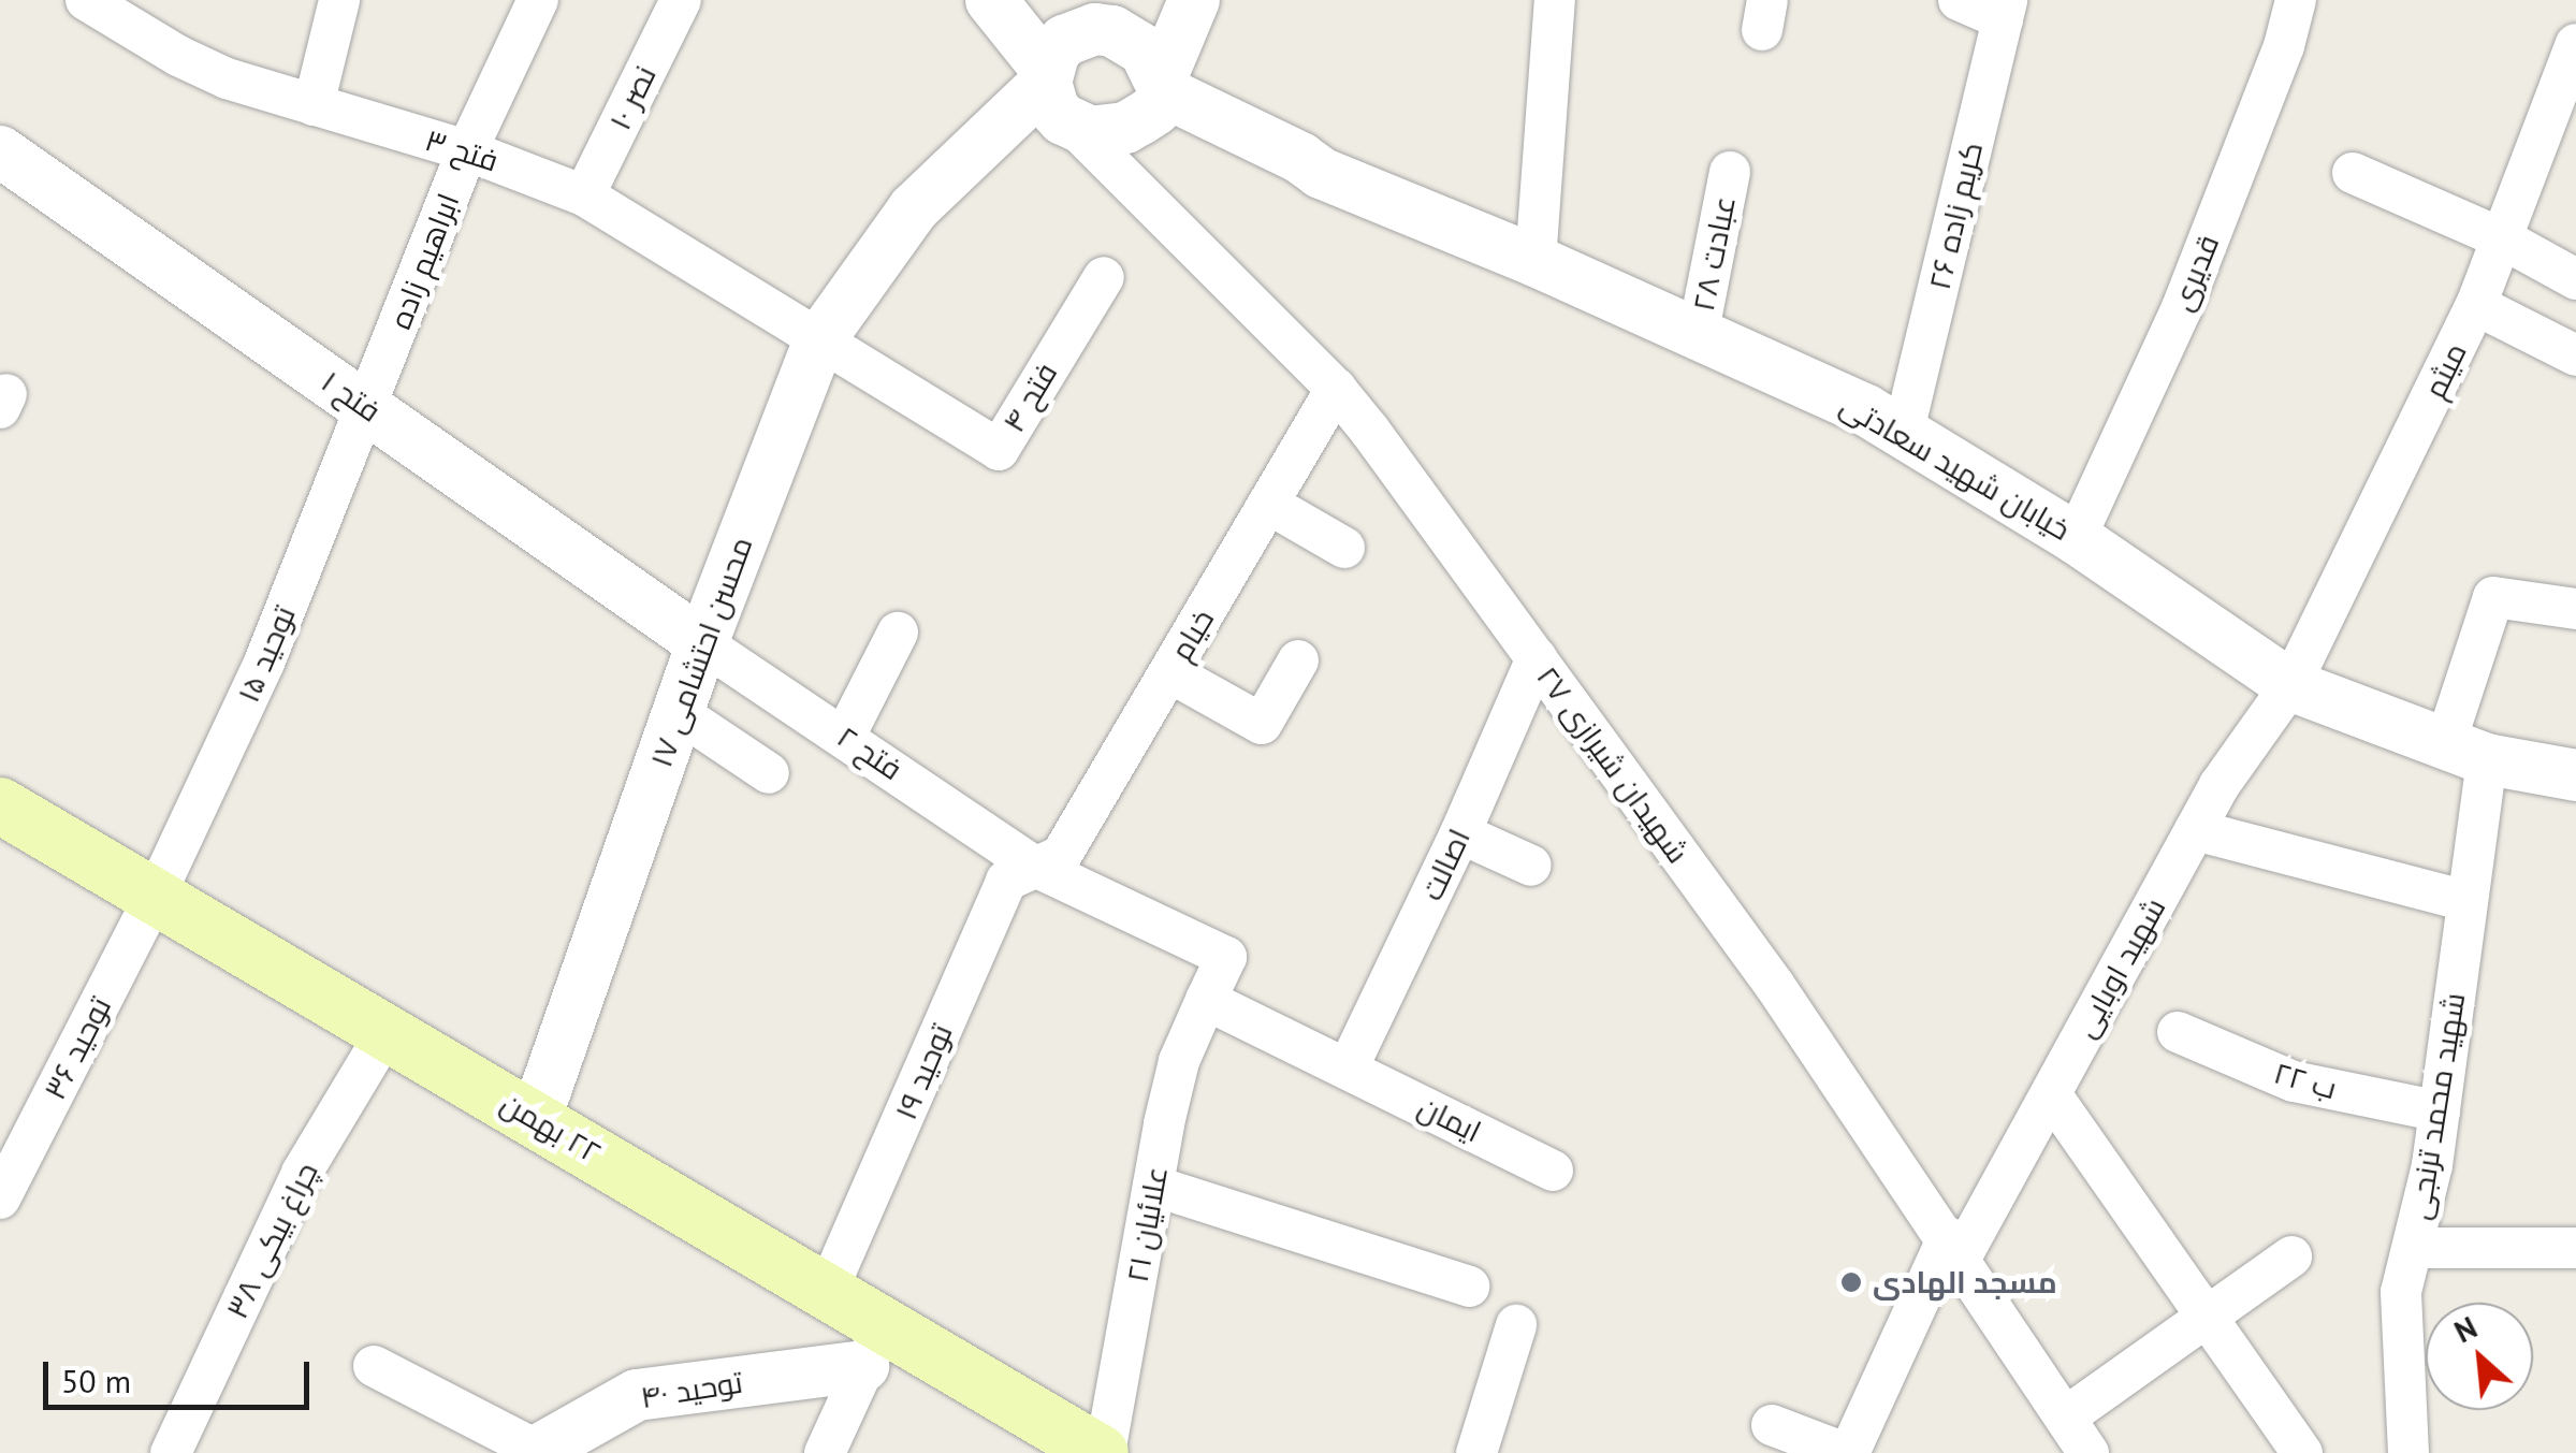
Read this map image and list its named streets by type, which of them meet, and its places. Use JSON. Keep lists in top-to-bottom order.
{
  "streets": {
    "main road": ["٢٢ بهمن"],
    "street": [
      "نصر ۱۰",
      "فتح ۳",
      "کریم زاده ۲۶",
      "عبادت ۲۸",
      "ابراهیم زاده",
      "قدیری",
      "میثم",
      "فتح ۱",
      "فتح ۴",
      "خیابان شهید سعادتی",
      "خیام",
      "محسن احتشامی ۱۷",
      "توحید ۱۵",
      "فتح ۲",
      "شهیدان شیرازی ۲۷",
      "اصالت",
      "شهید اوبایی",
      "توحید ۳۶",
      "توحید ۱۹",
      "ب ۲۲",
      "شهید محمد ترنجی",
      "ایمان",
      "علائیان ۲۱",
      "چراغ بیکی ۳۸",
      "توحید ۴۰"
    ]
  },
  "crossings": [
    ["نصر ۱۰", "فتح ۳"],
    ["فتح ۳", "ابراهیم زاده"],
    ["فتح ۳", "فتح ۴"],
    ["فتح ۳", "محسن احتشامی ۱۷"],
    ["کریم زاده ۲۶", "خیابان شهید سعادتی"],
    ["عبادت ۲۸", "خیابان شهید سعادتی"],
    ["ابراهیم زاده", "فتح ۱"],
    ["ابراهیم زاده", "توحید ۱۵"],
    ["قدیری", "خیابان شهید سعادتی"],
    ["میثم", "خیابان شهید سعادتی"],
    ["میثم", "شهید اوبایی"],
    ["فتح ۱", "محسن احتشامی ۱۷"],
    ["فتح ۱", "توحید ۱۵"],
    ["فتح ۱", "فتح ۲"],
    ["فتح ۴", "محسن احتشامی ۱۷"],
    ["خیابان شهید سعادتی", "محسن احتشامی ۱۷"],
    ["خیابان شهید سعادتی", "شهیدان شیرازی ۲۷"],
    ["خیابان شهید سعادتی", "شهید اوبایی"],
    ["خیابان شهید سعادتی", "شهید محمد ترنجی"],
    ["خیام", "فتح ۲"],
    ["خیام", "شهیدان شیرازی ۲۷"],
    ["خیام", "توحید ۱۹"],
    ["محسن احتشامی ۱۷", "فتح ۲"],
    ["محسن احتشامی ۱۷", "شهیدان شیرازی ۲۷"],
    ["محسن احتشامی ۱۷", "٢٢ بهمن"],
    ["توحید ۱۵", "توحید ۳۶"],
    ["توحید ۱۵", "٢٢ بهمن"],
    ["فتح ۲", "توحید ۱۹"],
    ["فتح ۲", "ایمان"],
    ["فتح ۲", "علائیان ۲۱"],
    ["شهیدان شیرازی ۲۷", "اصالت"],
    ["شهیدان شیرازی ۲۷", "شهید اوبایی"],
    ["اصالت", "ایمان"],
    ["توحید ۳۶", "٢٢ بهمن"],
    ["توحید ۱۹", "٢٢ بهمن"],
    ["ب ۲۲", "شهید محمد ترنجی"],
    ["ایمان", "علائیان ۲۱"],
    ["٢٢ بهمن", "علائیان ۲۱"],
    ["٢٢ بهمن", "چراغ بیکی ۳۸"],
    ["٢٢ بهمن", "توحید ۴۰"]
  ],
  "places": ["مسجد الهادی"],
  "scale_bar": "50 m",
  "north": "top left"
}
